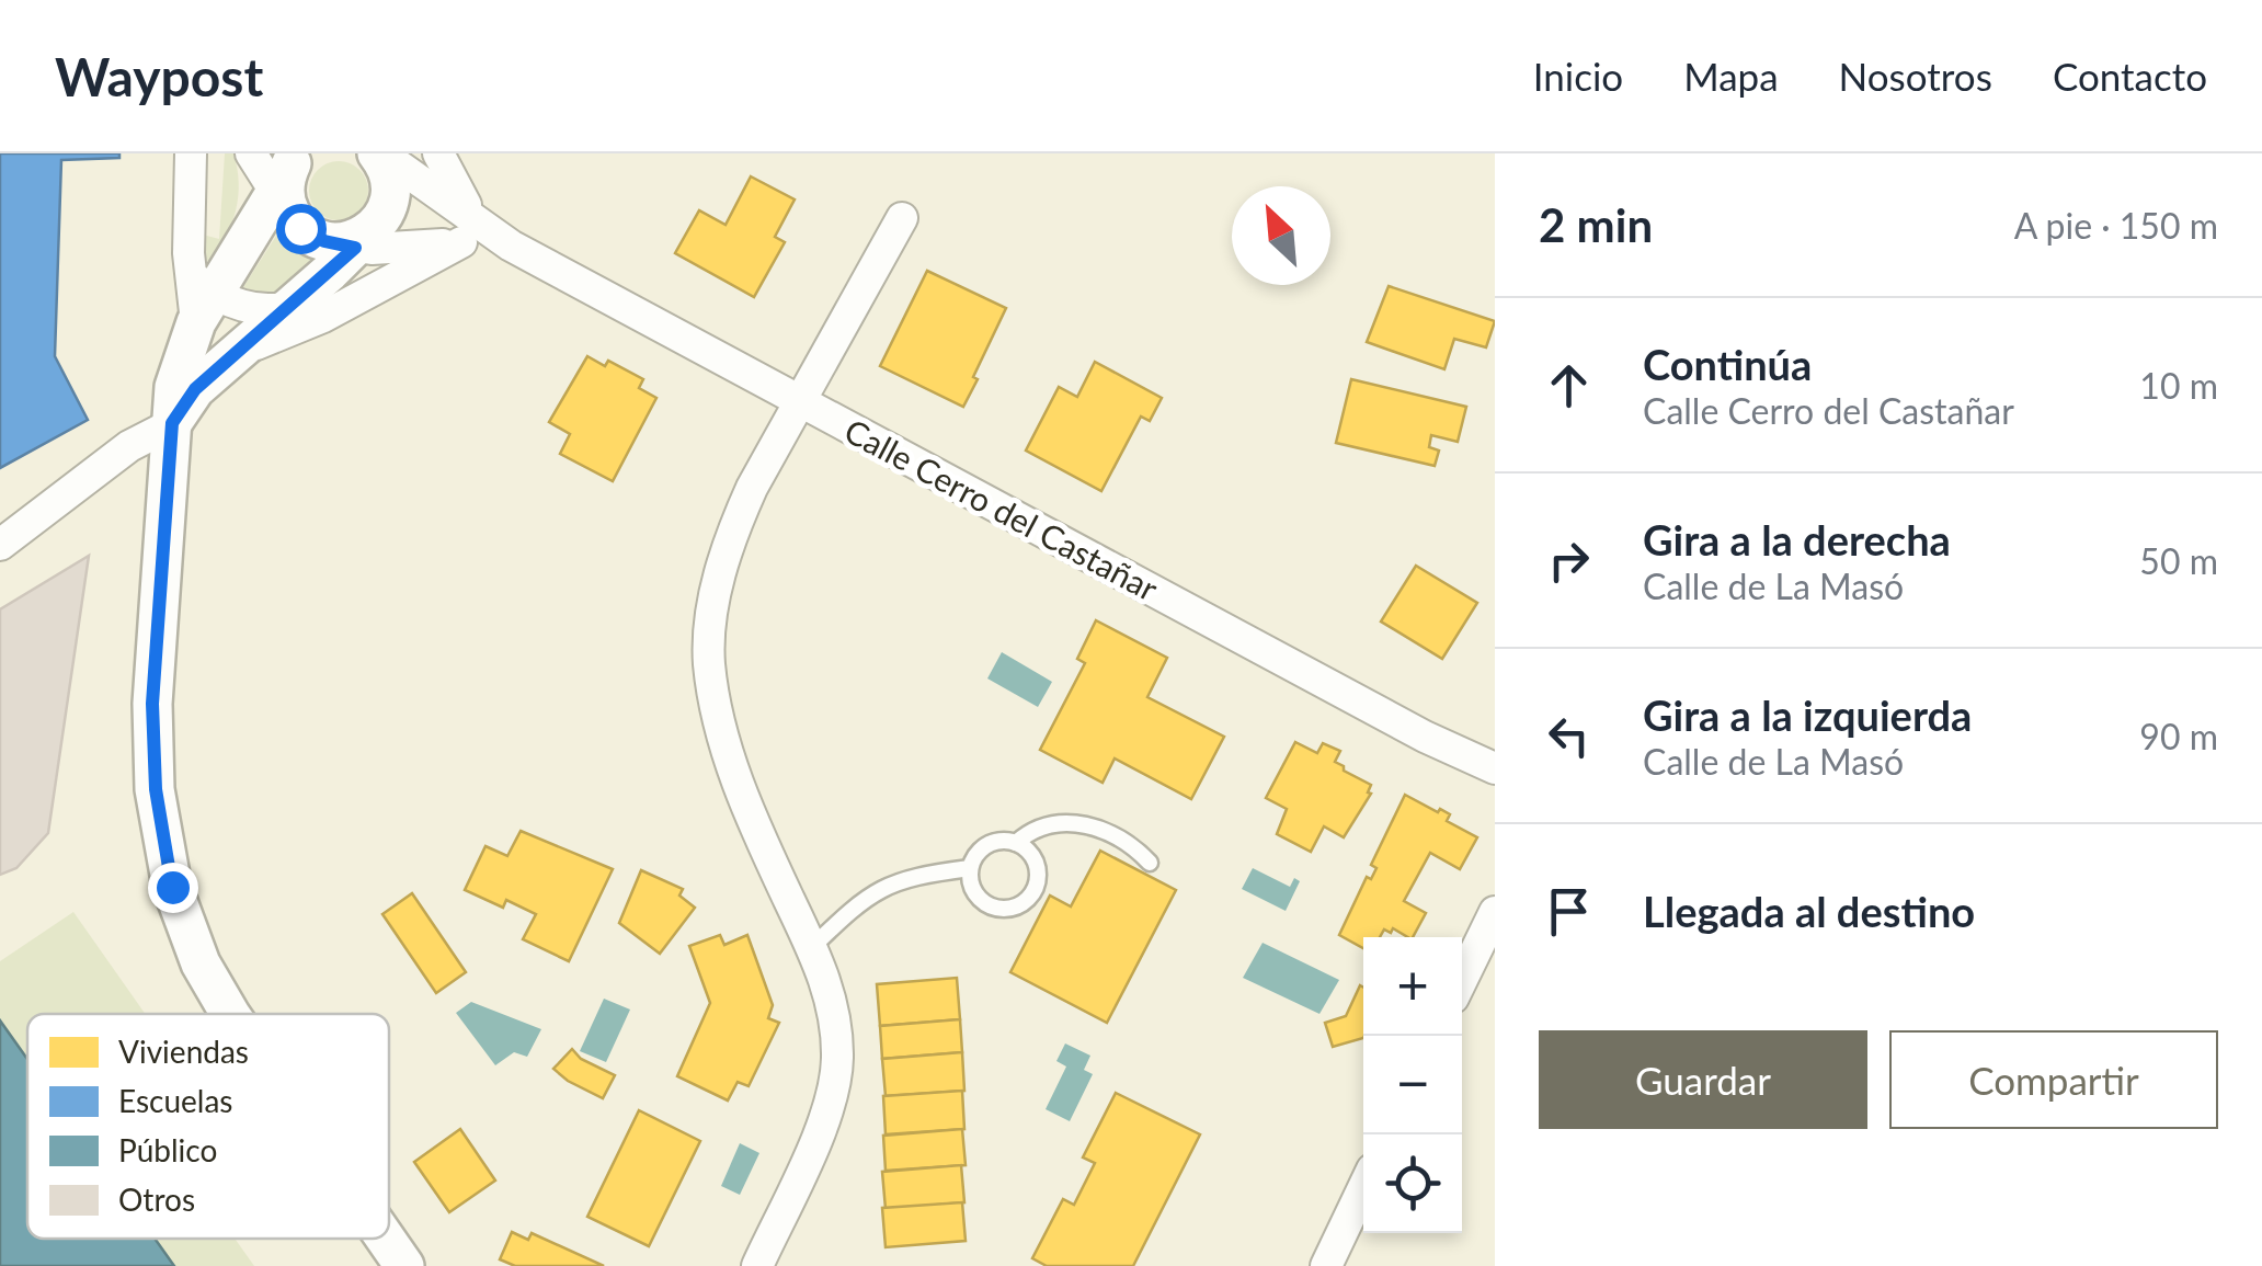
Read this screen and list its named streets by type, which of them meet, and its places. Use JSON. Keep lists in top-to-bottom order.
{
  "streets": {
    "street": ["Calle Cerro del Castañar"]
  },
  "legend": [
    "Viviendas",
    "Escuelas",
    "Público",
    "Otros"
  ],
  "north": "top left",
  "page": {
    "header": "Waypost",
    "nav": [
      "Inicio",
      "Mapa",
      "Nosotros",
      "Contacto"
    ],
    "heading": ["2 min", "A pie · 150 m"],
    "list": [
      ["Continúa", "Calle Cerro del Castañar", "10 m"],
      ["Gira a la derecha", "Calle de La Masó", "50 m"],
      ["Gira a la izquierda", "Calle de La Masó", "90 m"],
      "Llegada al destino"
    ],
    "map_buttons": ["+", "−"],
    "buttons": ["Guardar", "Compartir"]
  }
}
